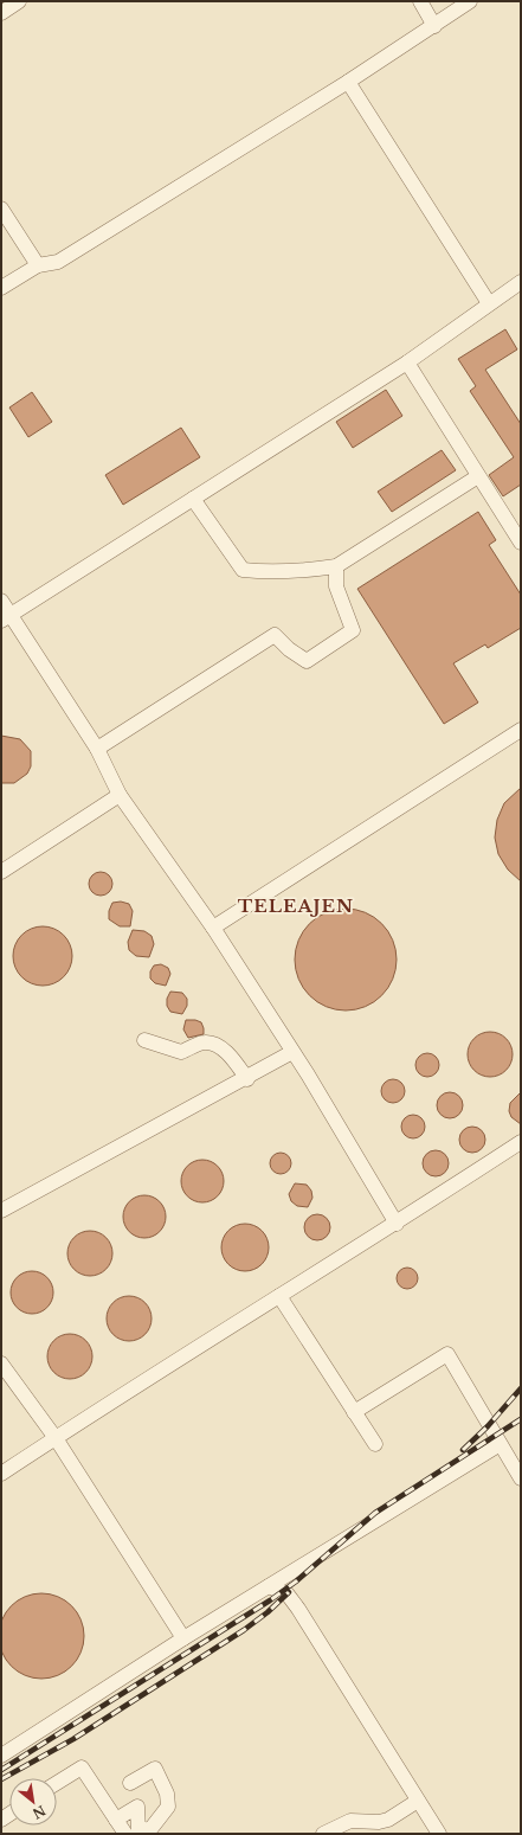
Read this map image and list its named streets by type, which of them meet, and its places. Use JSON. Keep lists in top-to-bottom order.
{
  "districts": ["TELEAJEN"],
  "north": "bottom right"
}
